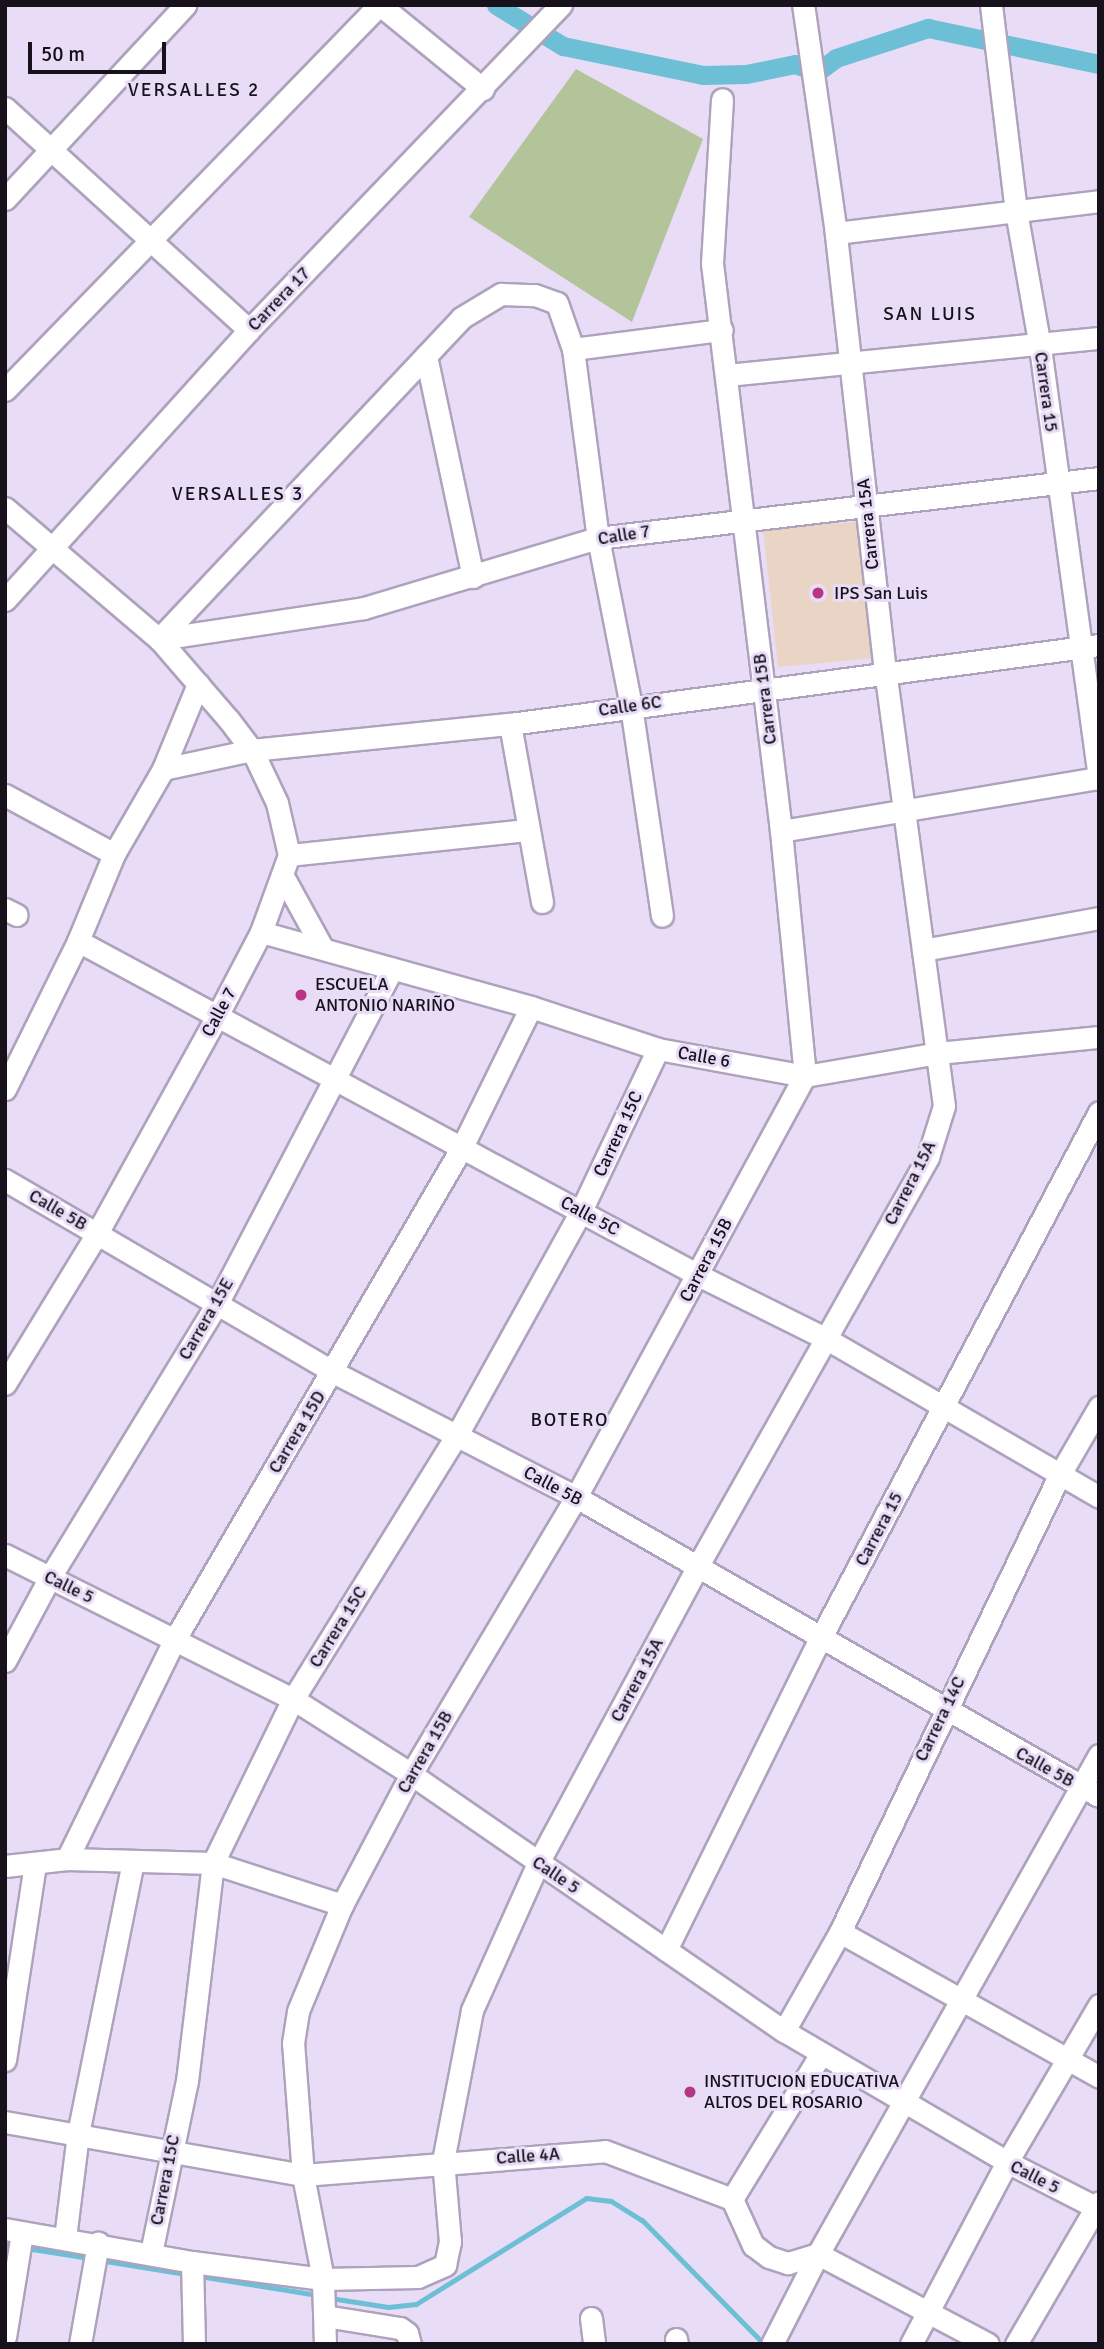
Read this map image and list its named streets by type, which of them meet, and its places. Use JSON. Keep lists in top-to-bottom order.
{
  "streets": {
    "street": [
      "Carrera 17",
      "Carrera 15",
      "Carrera 15A",
      "Calle 7",
      "Carrera 15B",
      "Calle 6C",
      "Calle 6",
      "Carrera 15C",
      "Calle 5B",
      "Calle 5C",
      "Carrera 15E",
      "Carrera 15D",
      "Calle 5",
      "Carrera 14C",
      "Calle 4A"
    ]
  },
  "crossings": [
    ["Carrera 17", "Calle 7"],
    ["Carrera 15", "Calle 7"],
    ["Carrera 15", "Calle 6C"],
    ["Carrera 15", "Calle 5B"],
    ["Carrera 15", "Calle 5C"],
    ["Carrera 15", "Calle 5"],
    ["Carrera 15A", "Calle 7"],
    ["Carrera 15A", "Carrera 15B"],
    ["Carrera 15A", "Calle 6C"],
    ["Carrera 15A", "Calle 6"],
    ["Carrera 15A", "Calle 5B"],
    ["Carrera 15A", "Calle 5C"],
    ["Carrera 15A", "Calle 5"],
    ["Carrera 15A", "Calle 4A"],
    ["Calle 7", "Carrera 15B"],
    ["Calle 7", "Calle 6C"],
    ["Calle 7", "Calle 6"],
    ["Calle 7", "Calle 5B"],
    ["Calle 7", "Calle 5C"],
    ["Carrera 15B", "Calle 6C"],
    ["Carrera 15B", "Calle 6"],
    ["Carrera 15B", "Calle 5B"],
    ["Carrera 15B", "Calle 5C"],
    ["Carrera 15B", "Calle 5"],
    ["Carrera 15B", "Calle 4A"],
    ["Calle 6", "Carrera 15C"],
    ["Calle 6", "Carrera 15E"],
    ["Calle 6", "Carrera 15D"],
    ["Carrera 15C", "Calle 5B"],
    ["Carrera 15C", "Calle 5C"],
    ["Carrera 15C", "Calle 5"],
    ["Carrera 15C", "Calle 4A"],
    ["Calle 5B", "Carrera 15E"],
    ["Calle 5B", "Carrera 15D"],
    ["Calle 5B", "Carrera 14C"],
    ["Calle 5C", "Carrera 15E"],
    ["Calle 5C", "Carrera 15D"],
    ["Calle 5C", "Carrera 14C"],
    ["Carrera 15E", "Calle 5"],
    ["Carrera 15D", "Calle 5"],
    ["Calle 5", "Carrera 14C"]
  ],
  "districts": [
    "VERSALLES 2",
    "SAN LUIS",
    "VERSALLES 3",
    "BOTERO"
  ],
  "places": ["IPS San Luis", "ESCUELA ANTONIO NARIÑO", "INSTITUCION EDUCATIVA ALTOS DEL ROSARIO"],
  "scale_bar": "50 m"
}
